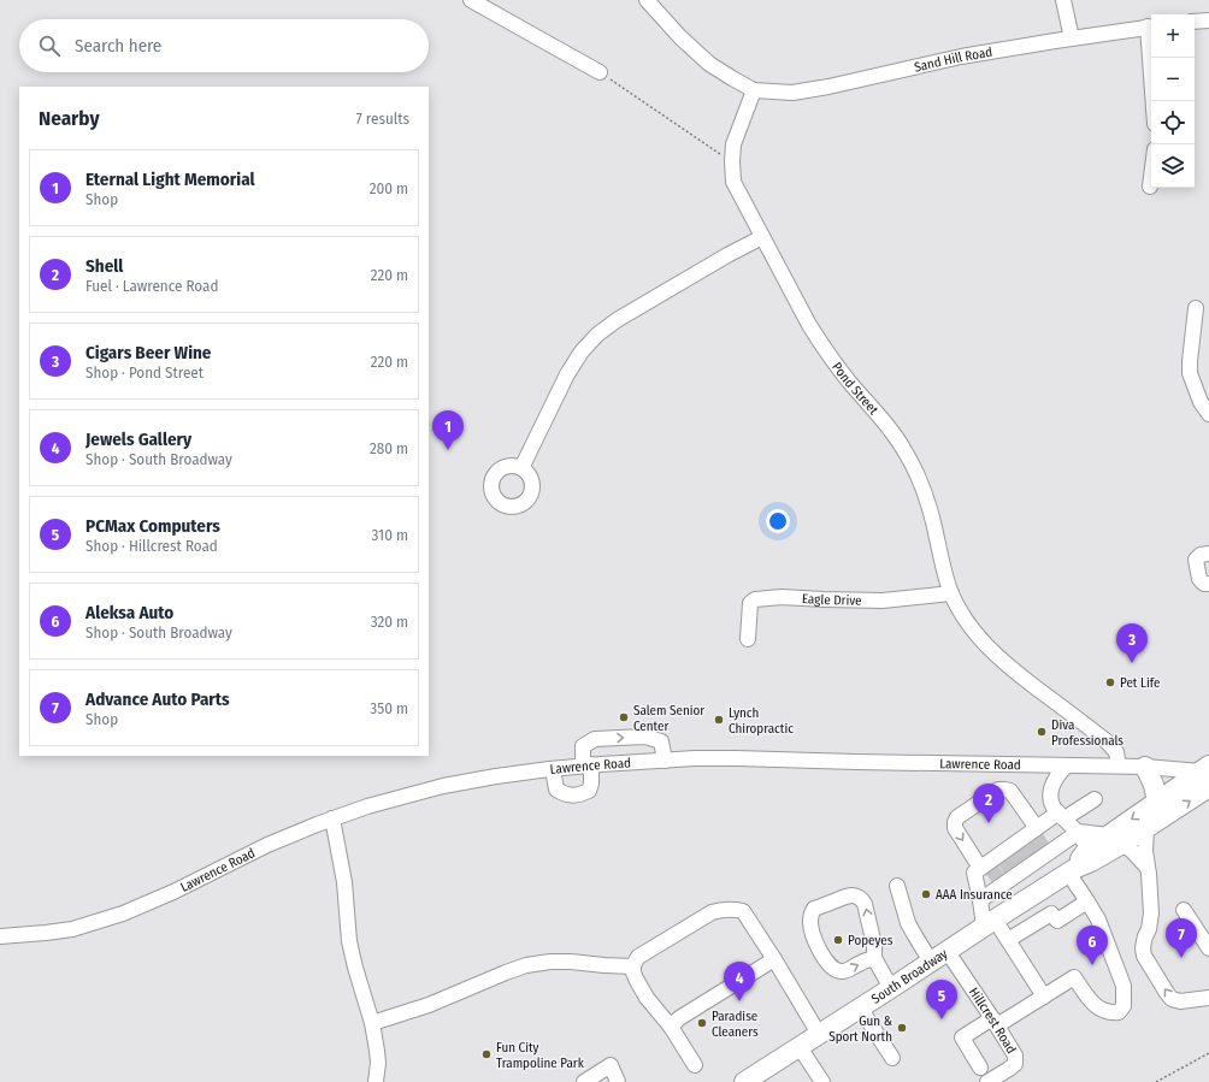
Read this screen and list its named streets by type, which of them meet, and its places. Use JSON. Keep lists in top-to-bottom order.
{
  "streets": {
    "main road": ["South Broadway"],
    "street": [
      "Sand Hill Road",
      "Pond Street",
      "Eagle Drive",
      "Lawrence Road",
      "Hillcrest Road"
    ]
  },
  "crossings": [
    ["Sand Hill Road", "Pond Street"],
    ["Pond Street", "Eagle Drive"],
    ["Pond Street", "Lawrence Road"],
    ["Pond Street", "South Broadway"],
    ["Lawrence Road", "South Broadway"],
    ["South Broadway", "Hillcrest Road"]
  ],
  "places": [
    "Pet Life",
    "Salem Senior Center",
    "Lynch Chiropractic",
    "Diva Professionals",
    "AAA Insurance",
    "Popeyes",
    "Paradise Cleaners",
    "Gun & Sport North",
    "Fun City Trampoline Park"
  ],
  "page": {
    "map_buttons": ["+", "−"],
    "search": "Search here",
    "heading": ["Nearby", "7 results"],
    "list": [
      {
        "mark": "1",
        "name": "Eternal Light Memorial",
        "note": "Shop",
        "value": "200 m"
      },
      {
        "mark": "2",
        "name": "Shell",
        "note": "Fuel · Lawrence Road",
        "value": "220 m"
      },
      {
        "mark": "3",
        "name": "Cigars Beer Wine",
        "note": "Shop · Pond Street",
        "value": "220 m"
      },
      {
        "mark": "4",
        "name": "Jewels Gallery",
        "note": "Shop · South Broadway",
        "value": "280 m"
      },
      {
        "mark": "5",
        "name": "PCMax Computers",
        "note": "Shop · Hillcrest Road",
        "value": "310 m"
      },
      {
        "mark": "6",
        "name": "Aleksa Auto",
        "note": "Shop · South Broadway",
        "value": "320 m"
      },
      {
        "mark": "7",
        "name": "Advance Auto Parts",
        "note": "Shop",
        "value": "350 m"
      }
    ],
    "pins": [
      "1",
      "3",
      "2",
      "7",
      "6",
      "4",
      "5"
    ]
  }
}
